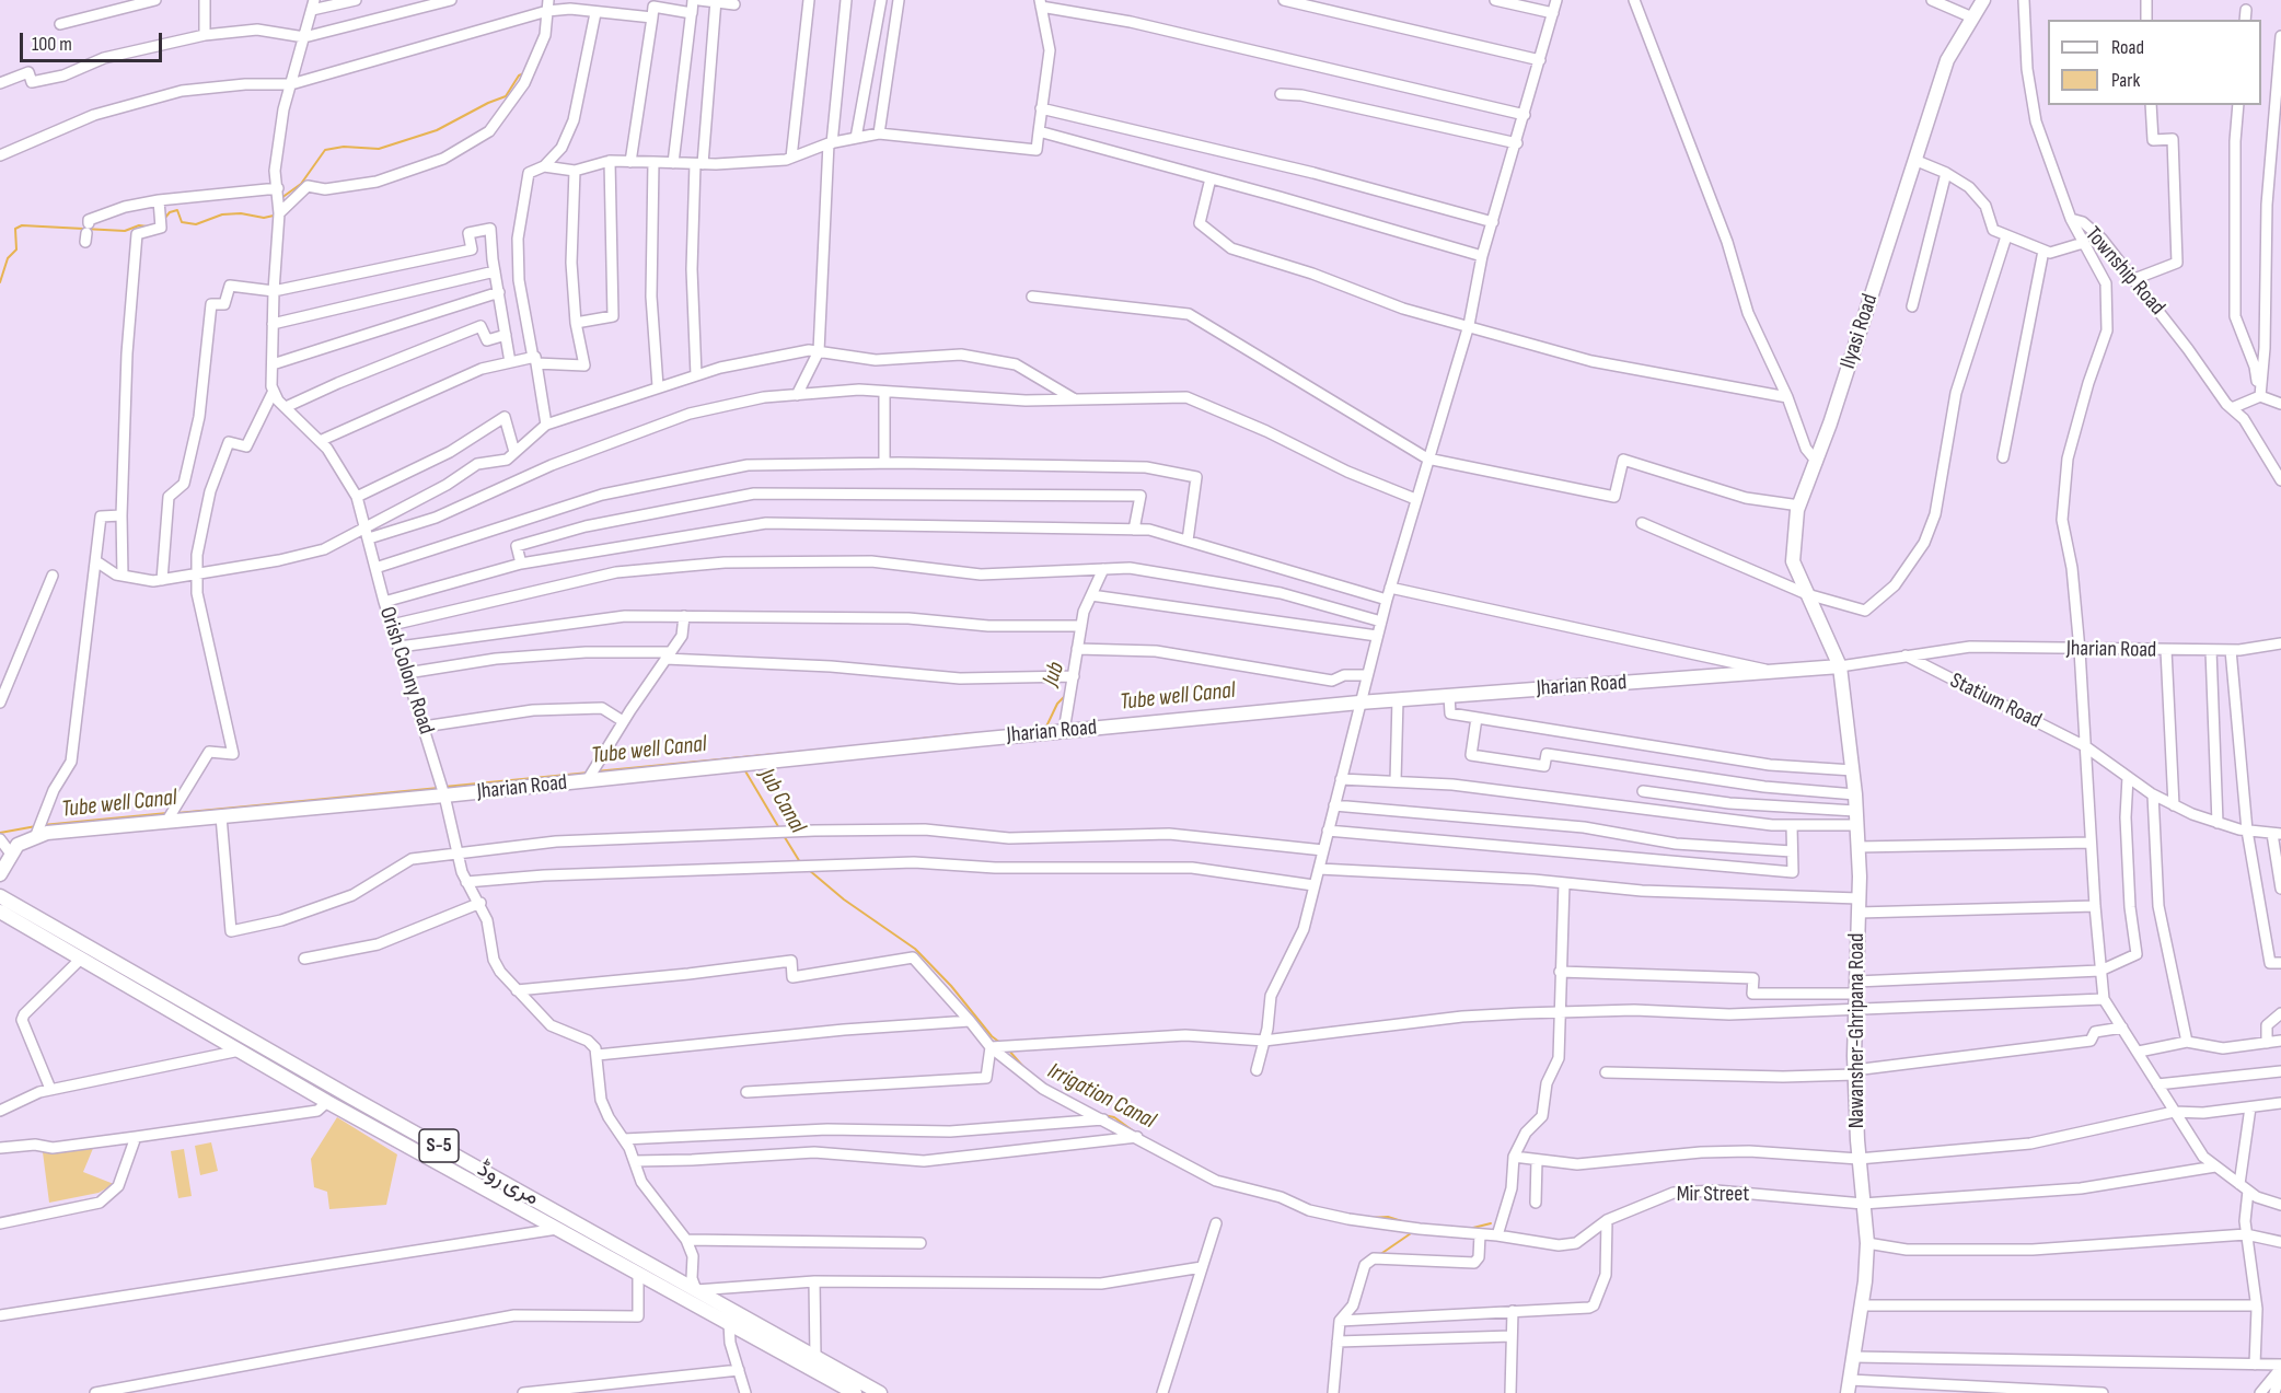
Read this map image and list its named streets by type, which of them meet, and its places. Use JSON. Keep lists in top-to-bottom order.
{
  "streets": {
    "main road": [
      "Ilyasi Road",
      "Jharian Road",
      "Nawansher-Ghripana Road",
      "S-5",
      "مری روڈ"
    ],
    "street": [
      "Township Road",
      "Orish Colony Road",
      "Statium Road",
      "Mir Street"
    ]
  },
  "crossings": [
    ["Ilyasi Road", "Jharian Road"],
    ["Ilyasi Road", "Nawansher-Ghripana Road"],
    ["Jharian Road", "Orish Colony Road"],
    ["Jharian Road", "Statium Road"],
    ["Jharian Road", "Nawansher-Ghripana Road"],
    ["Orish Colony Road", "Mir Street"],
    ["Nawansher-Ghripana Road", "Mir Street"]
  ],
  "water": [
    "Jub",
    "Tube well Canal",
    "Jub Canal",
    "Irrigation Canal"
  ],
  "legend": ["Road", "Park"],
  "scale_bar": "100 m"
}
